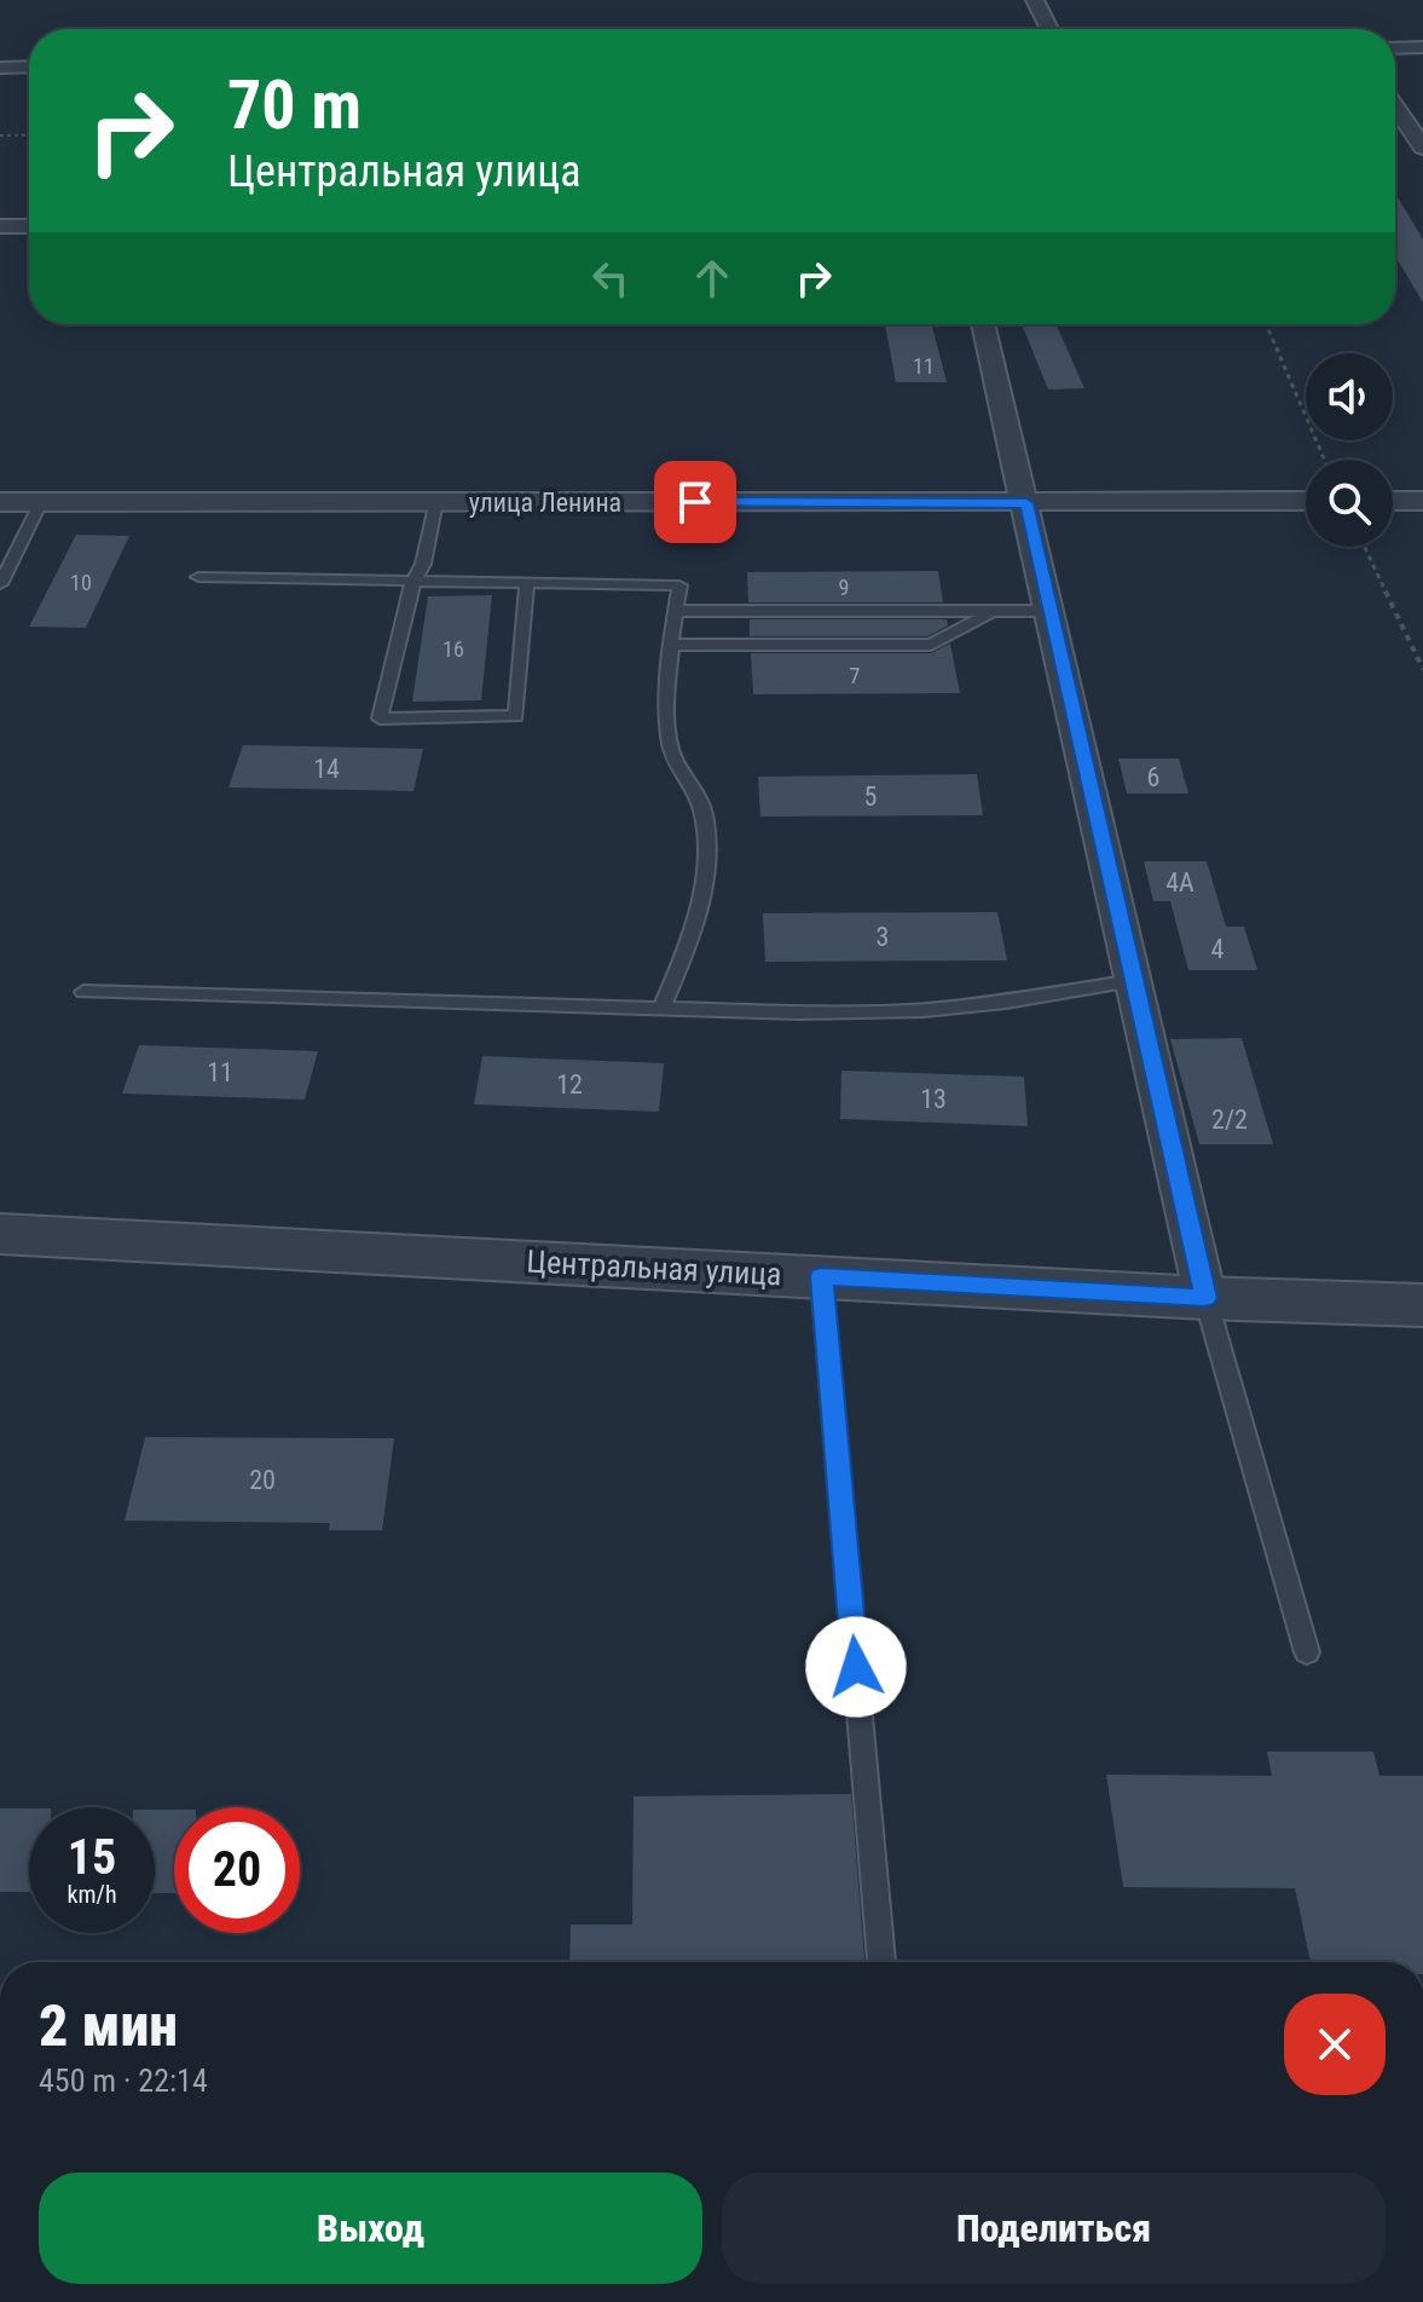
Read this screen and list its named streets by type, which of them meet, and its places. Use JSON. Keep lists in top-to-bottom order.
{
  "streets": {
    "street": ["улица Ленина", "Центральная улица"]
  },
  "house_numbers": [
    "11",
    "10",
    "9",
    "16",
    "7",
    "14",
    "6",
    "5",
    "4А",
    "3",
    "4",
    "11",
    "12",
    "13",
    "2/2",
    "20"
  ],
  "page": {
    "turn": ["70 m", "Центральная улица"],
    "speed": "15 km/h",
    "limit": "20",
    "heading": ["2 мин", "450 m · 22:14"],
    "buttons": ["Выход", "Поделиться"]
  }
}
